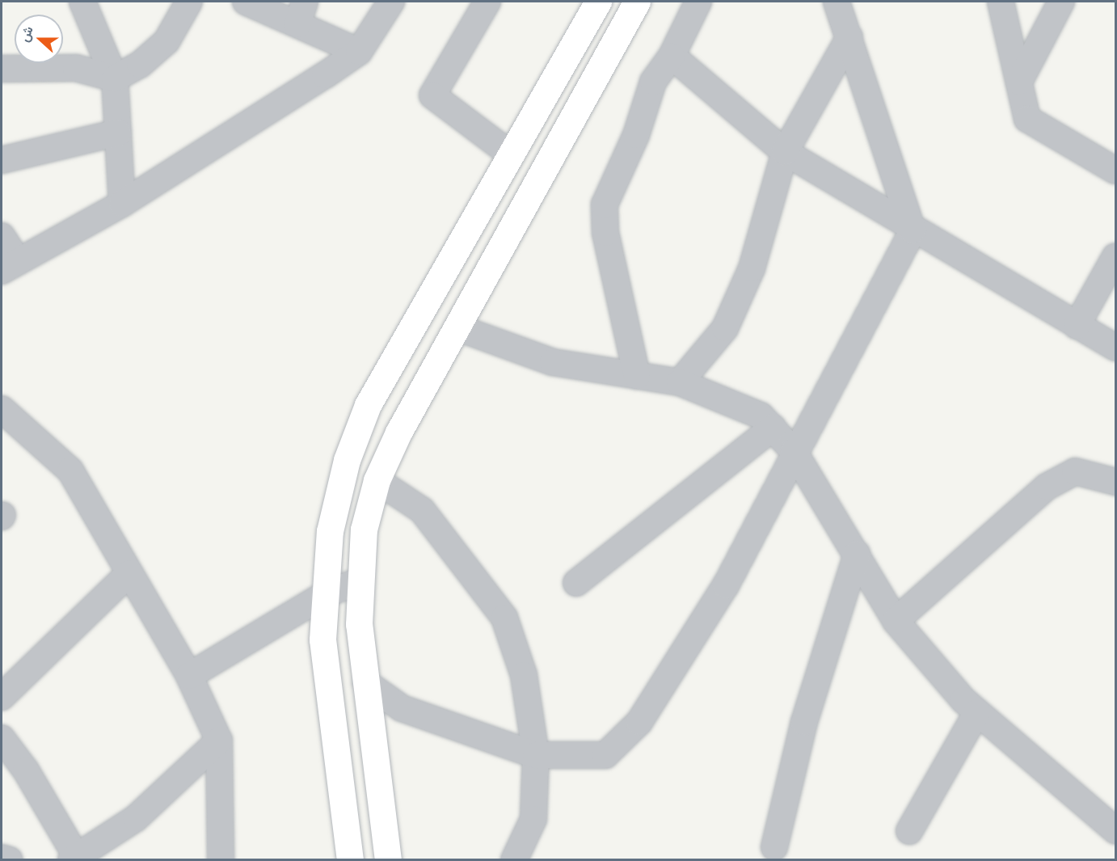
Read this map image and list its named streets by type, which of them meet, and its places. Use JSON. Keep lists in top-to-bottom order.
{
  "north": "left"
}
